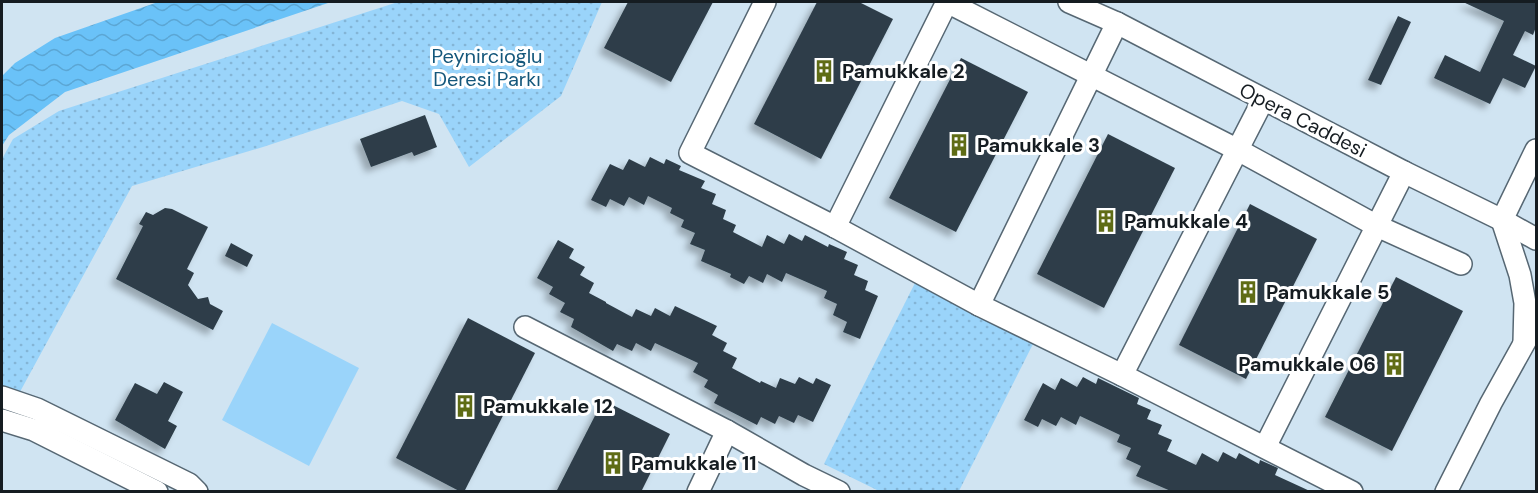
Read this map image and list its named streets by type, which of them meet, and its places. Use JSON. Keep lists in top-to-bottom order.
{
  "streets": {
    "street": ["Opera Caddesi"]
  },
  "parks": ["Peynircioğlu Deresi Parkı"],
  "places": {
    "building": [
      "Pamukkale 2",
      "Pamukkale 3",
      "Pamukkale 4",
      "Pamukkale 5",
      "Pamukkale 06",
      "Pamukkale 12",
      "Pamukkale 11"
    ]
  }
}
